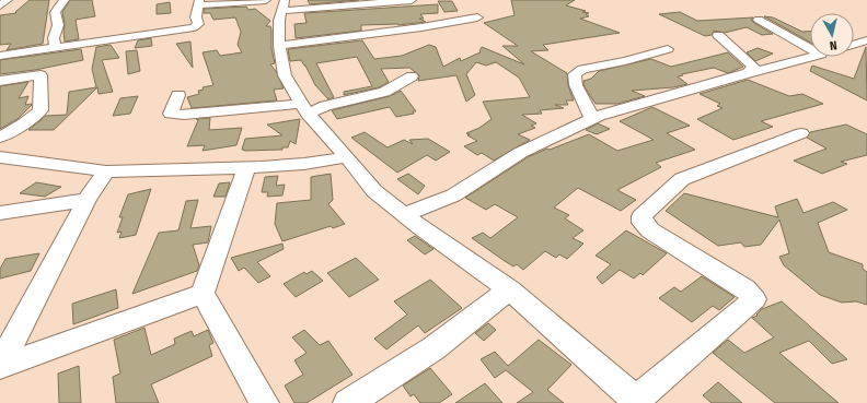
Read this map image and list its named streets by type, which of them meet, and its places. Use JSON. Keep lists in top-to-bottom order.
{
  "north": "bottom"
}
